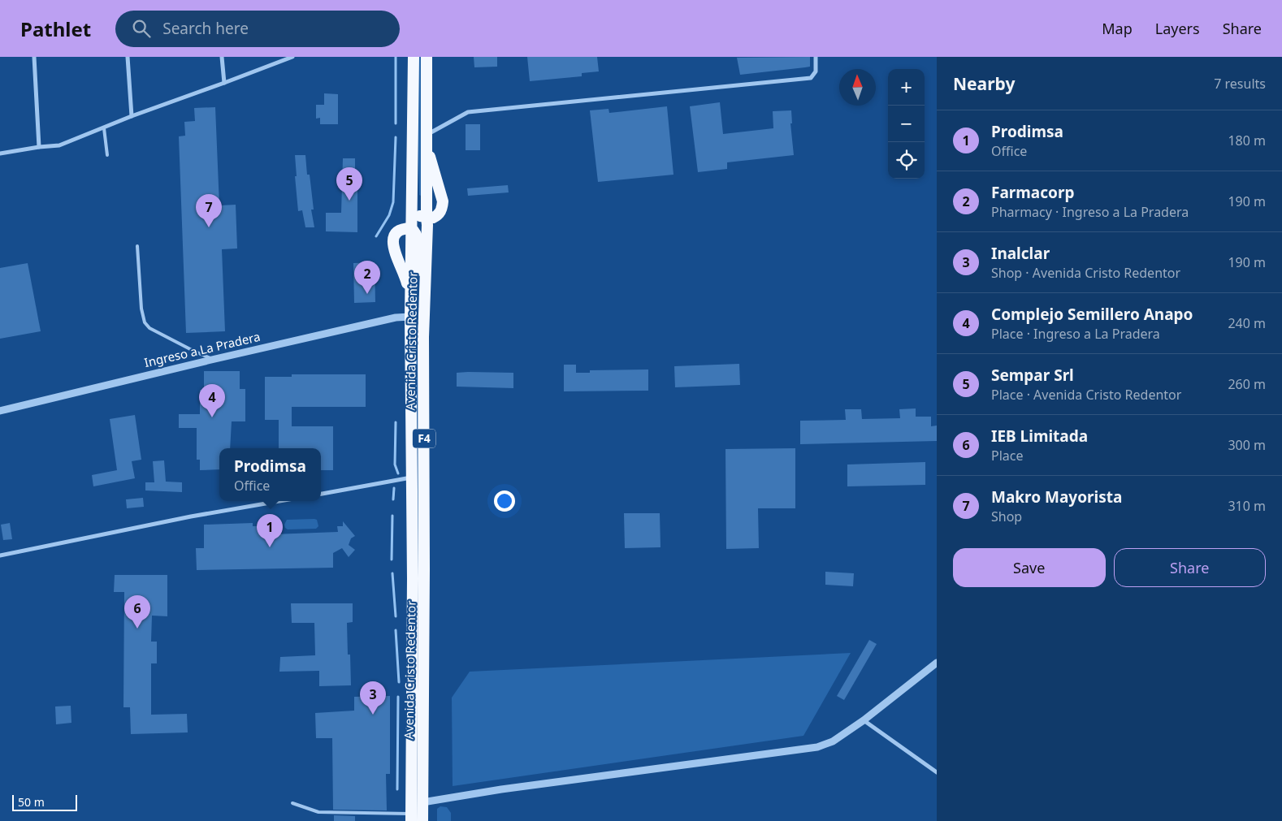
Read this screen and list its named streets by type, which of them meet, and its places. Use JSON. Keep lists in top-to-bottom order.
{
  "streets": {
    "highway": ["Avenida Cristo Redentor", "F4"],
    "street": ["Ingreso a La Pradera"]
  },
  "crossings": [
    ["Avenida Cristo Redentor", "Ingreso a La Pradera"]
  ],
  "scale_bar": "50 m",
  "north": "top",
  "page": {
    "header": "Pathlet",
    "search": "Search here",
    "nav": ["Map", "Layers", "Share"],
    "heading": ["Nearby", "7 results"],
    "map_buttons": ["+", "−"],
    "list": [
      {
        "mark": "1",
        "name": "Prodimsa",
        "note": "Office",
        "value": "180 m"
      },
      {
        "mark": "2",
        "name": "Farmacorp",
        "note": "Pharmacy · Ingreso a La Pradera",
        "value": "190 m"
      },
      {
        "mark": "3",
        "name": "Inalclar",
        "note": "Shop · Avenida Cristo Redentor",
        "value": "190 m"
      },
      {
        "mark": "4",
        "name": "Complejo Semillero Anapo",
        "note": "Place · Ingreso a La Pradera",
        "value": "240 m"
      },
      {
        "mark": "5",
        "name": "Sempar Srl",
        "note": "Place · Avenida Cristo Redentor",
        "value": "260 m"
      },
      {
        "mark": "6",
        "name": "IEB Limitada",
        "note": "Place",
        "value": "300 m"
      },
      {
        "mark": "7",
        "name": "Makro Mayorista",
        "note": "Shop",
        "value": "310 m"
      }
    ],
    "pins": [
      "5",
      "7",
      "2",
      "4",
      "1",
      "6",
      "3"
    ],
    "popup": ["Prodimsa", "Office"],
    "buttons": ["Save", "Share"],
    "scale": "50 m"
  }
}
